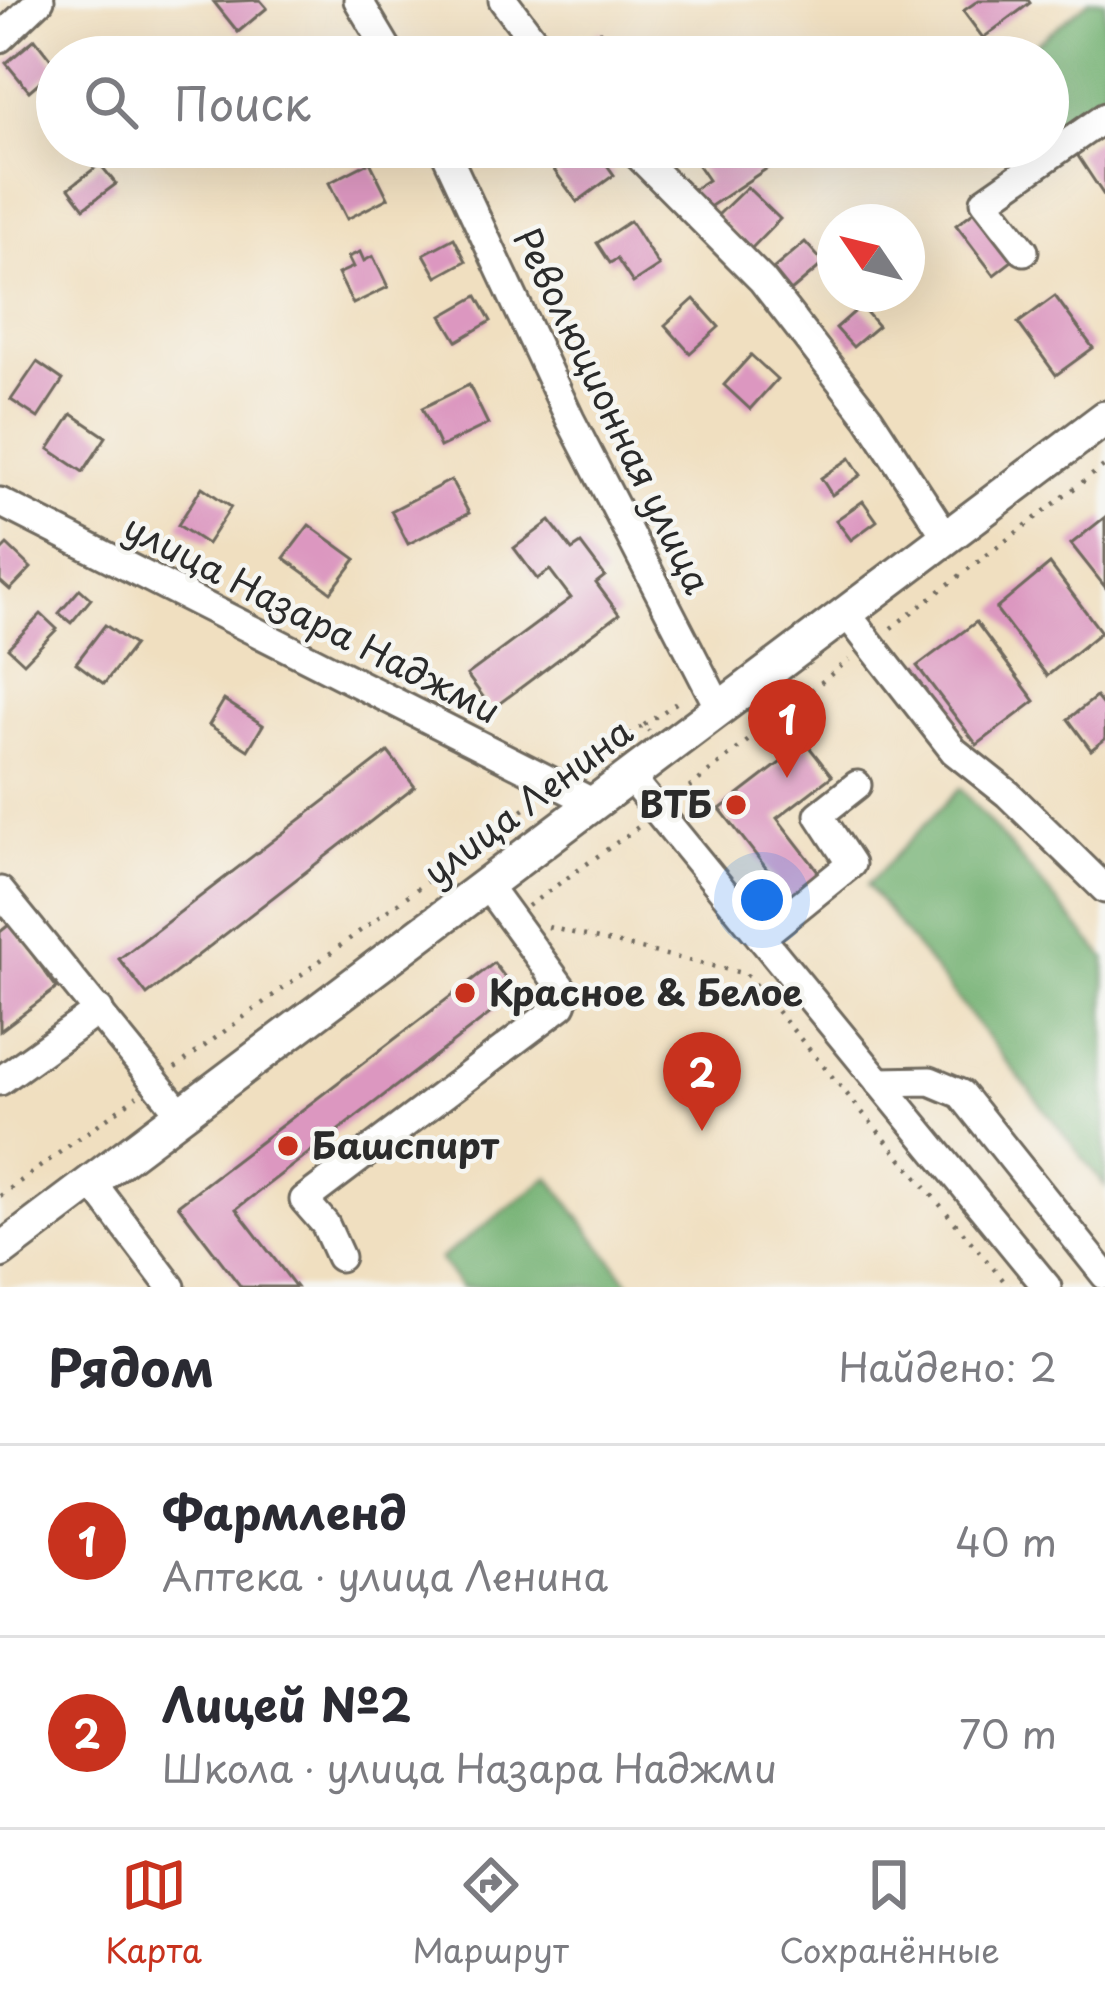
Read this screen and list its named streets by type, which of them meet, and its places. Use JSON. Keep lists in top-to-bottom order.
{
  "streets": {
    "main road": ["улица Ленина"],
    "street": ["Революционная улица", "улица Назара Наджми"]
  },
  "crossings": [
    ["Революционная улица", "улица Ленина"],
    ["улица Назара Наджми", "улица Ленина"]
  ],
  "places": ["ВТБ", "Красное & Белое", "Башспирт"],
  "north": "top left",
  "page": {
    "search": "Поиск",
    "pins": ["1", "2"],
    "heading": ["Рядом", "Найдено: 2"],
    "list": [
      {
        "mark": "1",
        "name": "Фармленд",
        "note": "Аптека · улица Ленина",
        "value": "40 m"
      },
      {
        "mark": "2",
        "name": "Лицей №2",
        "note": "Школа · улица Назара Наджми",
        "value": "70 m"
      }
    ],
    "nav": ["Карта", "Маршрут", "Сохранённые"]
  }
}
